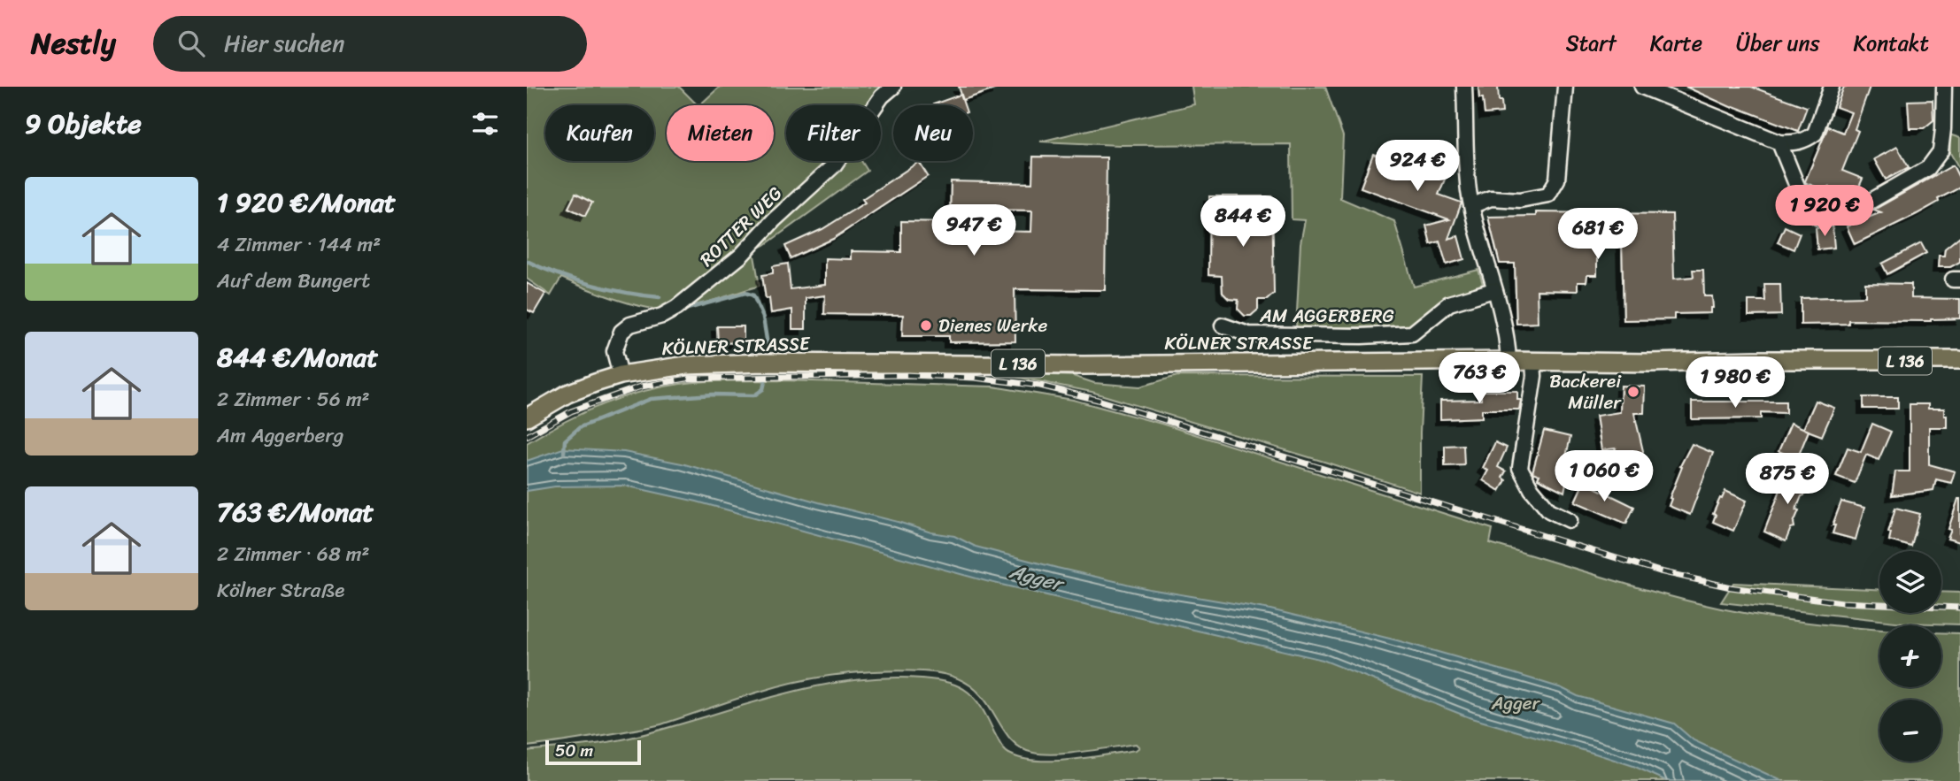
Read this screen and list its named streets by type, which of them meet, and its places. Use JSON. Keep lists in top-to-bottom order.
{
  "streets": {
    "main road": ["KÖLNER STRASSE", "L 136"],
    "street": ["ROTTER WEG", "AM AGGERBERG"]
  },
  "crossings": [
    ["ROTTER WEG", "KÖLNER STRASSE"]
  ],
  "water": ["Agger"],
  "parks": ["Agger"],
  "places": ["Dienes Werke", "Backerei Müller"],
  "scale_bar": "50 m",
  "page": {
    "header": "Nestly",
    "search": "Hier suchen",
    "nav": [
      "Start",
      "Karte",
      "Über uns",
      "Kontakt"
    ],
    "heading": "9 Objekte",
    "chip": [
      "Kaufen",
      "Mieten",
      "Filter",
      "Neu"
    ],
    "price": [
      "924 €",
      "1 920 €",
      "844 €",
      "947 €",
      "681 €",
      "763 €",
      "1 980 €",
      "1 060 €",
      "875 €"
    ],
    "list": [
      {
        "name": "1 920 €/Monat",
        "note": "4 Zimmer · 144 m² · Auf dem Bungert"
      },
      {
        "name": "844 €/Monat",
        "note": "2 Zimmer · 56 m² · Am Aggerberg"
      },
      {
        "name": "763 €/Monat",
        "note": "2 Zimmer · 68 m² · Kölner Straße"
      }
    ],
    "map_buttons": ["+", "−"],
    "scale": "50 m"
  }
}
